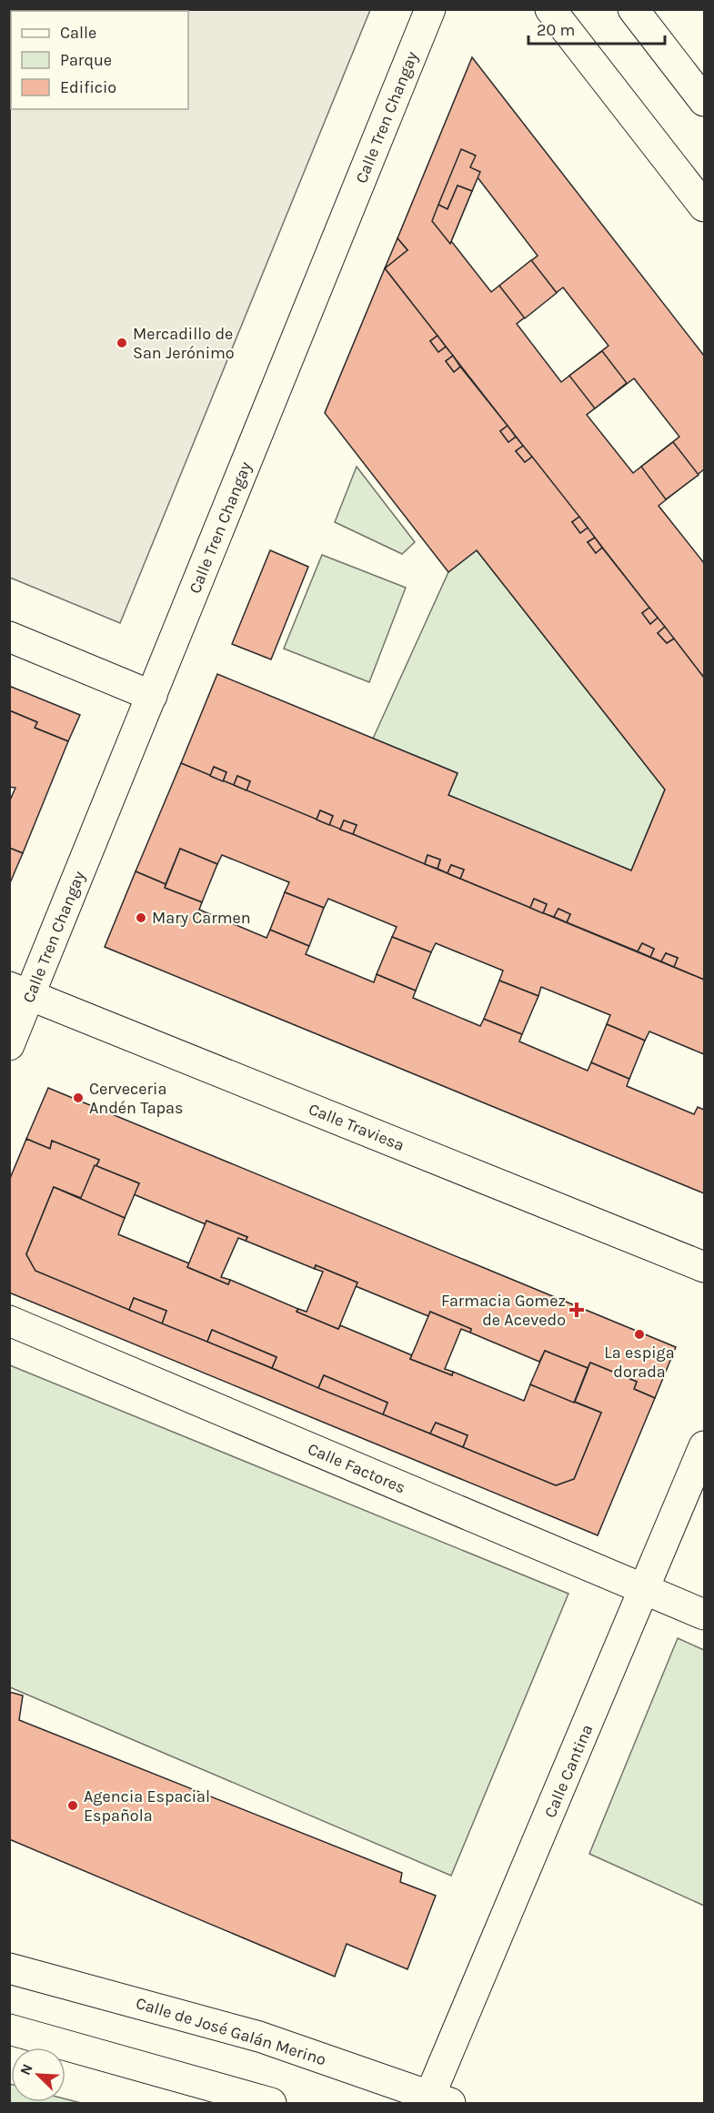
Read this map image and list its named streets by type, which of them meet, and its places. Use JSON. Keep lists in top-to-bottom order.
{
  "streets": {
    "street": [
      "Calle Tren Changay",
      "Calle Traviesa",
      "Calle Factores",
      "Calle Cantina",
      "Calle de José Galán Merino"
    ]
  },
  "crossings": [
    ["Calle Tren Changay", "Calle Traviesa"],
    ["Calle Factores", "Calle Cantina"],
    ["Calle Cantina", "Calle de José Galán Merino"]
  ],
  "places": {
    "other": [
      "Mercadillo de San Jerónimo",
      "Mary Carmen",
      "Cerveceria Andén Tapas",
      "La espiga dorada",
      "Agencia Espacial Española"
    ],
    "health": ["Farmacia Gomez de Acevedo"]
  },
  "legend": ["Calle", "Parque", "Edificio"],
  "scale_bar": "20 m",
  "north": "top left"
}
